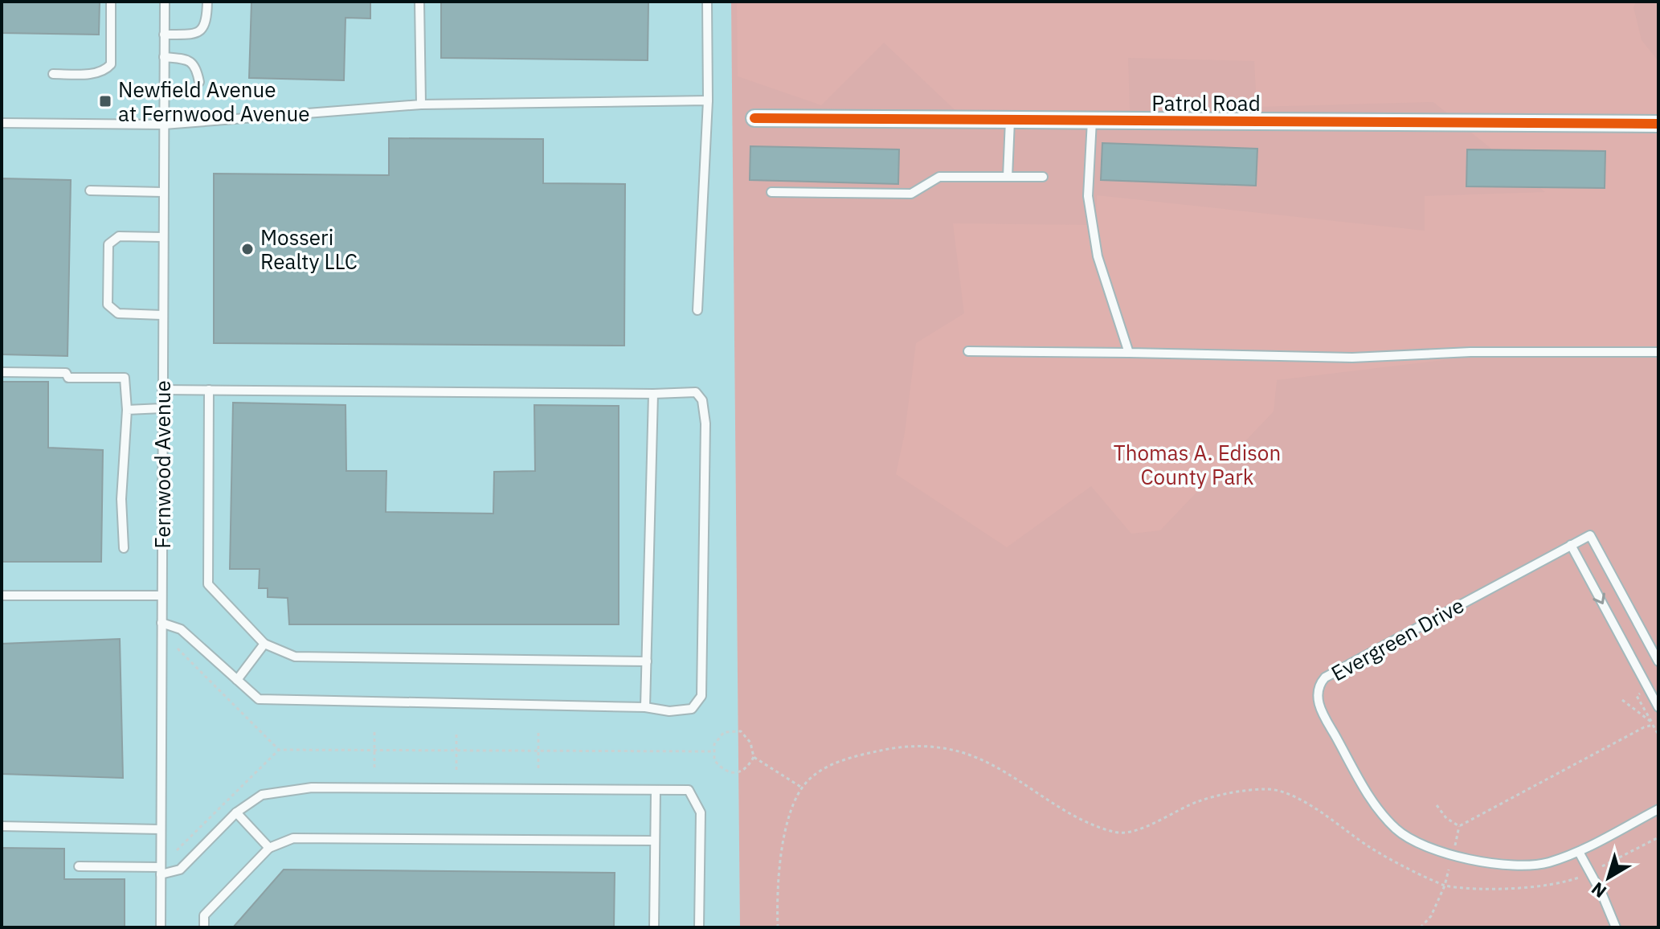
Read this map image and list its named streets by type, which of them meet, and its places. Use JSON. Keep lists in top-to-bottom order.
{
  "streets": {
    "street": ["Patrol Road"],
    "lane": ["Fernwood Avenue", "Evergreen Drive"]
  },
  "parks": ["Thomas A. Edison County Park"],
  "places": {
    "transit": ["Newfield Avenue at Fernwood Avenue"],
    "other": ["Mosseri Realty LLC"]
  },
  "north": "bottom left"
}
